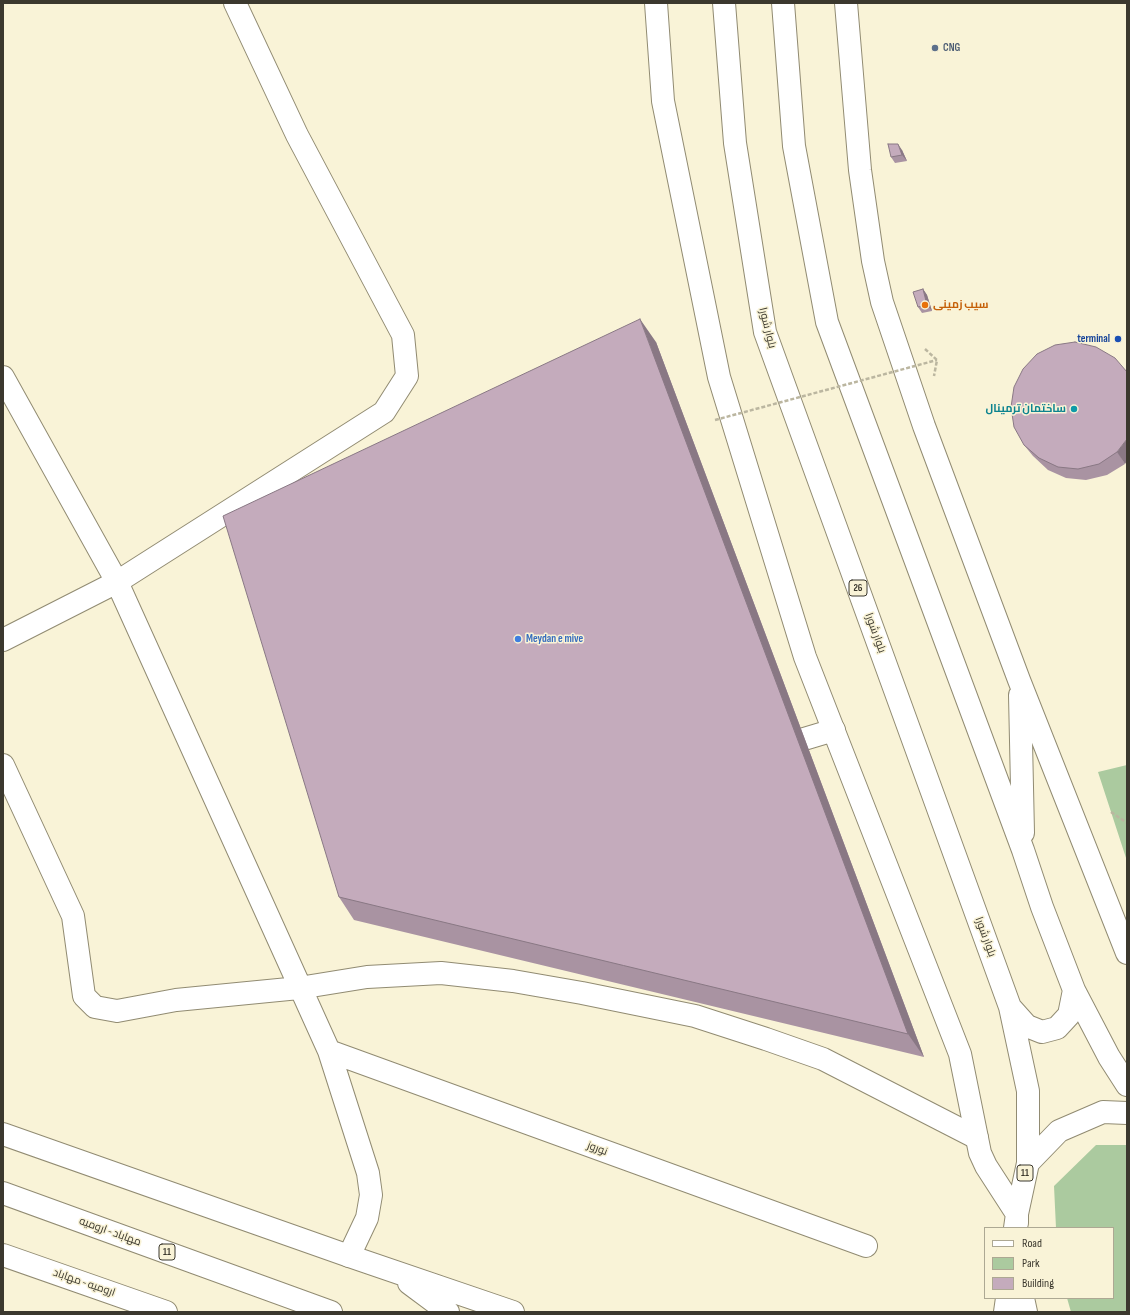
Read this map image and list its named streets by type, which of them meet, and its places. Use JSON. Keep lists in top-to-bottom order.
{
  "streets": {
    "main road": [
      "بلوار شورا",
      "26",
      "نوروز",
      "11",
      "مهاباد - ارومیه",
      "ارومیه - مهاباد"
    ]
  },
  "crossings": [
    ["بلوار شورا", "11"]
  ],
  "places": [
    "CNG",
    "سیب زمینی",
    "terminal",
    "ساختمان ترمینال",
    "Meydan e mive"
  ],
  "legend": ["Road", "Park", "Building"]
}
